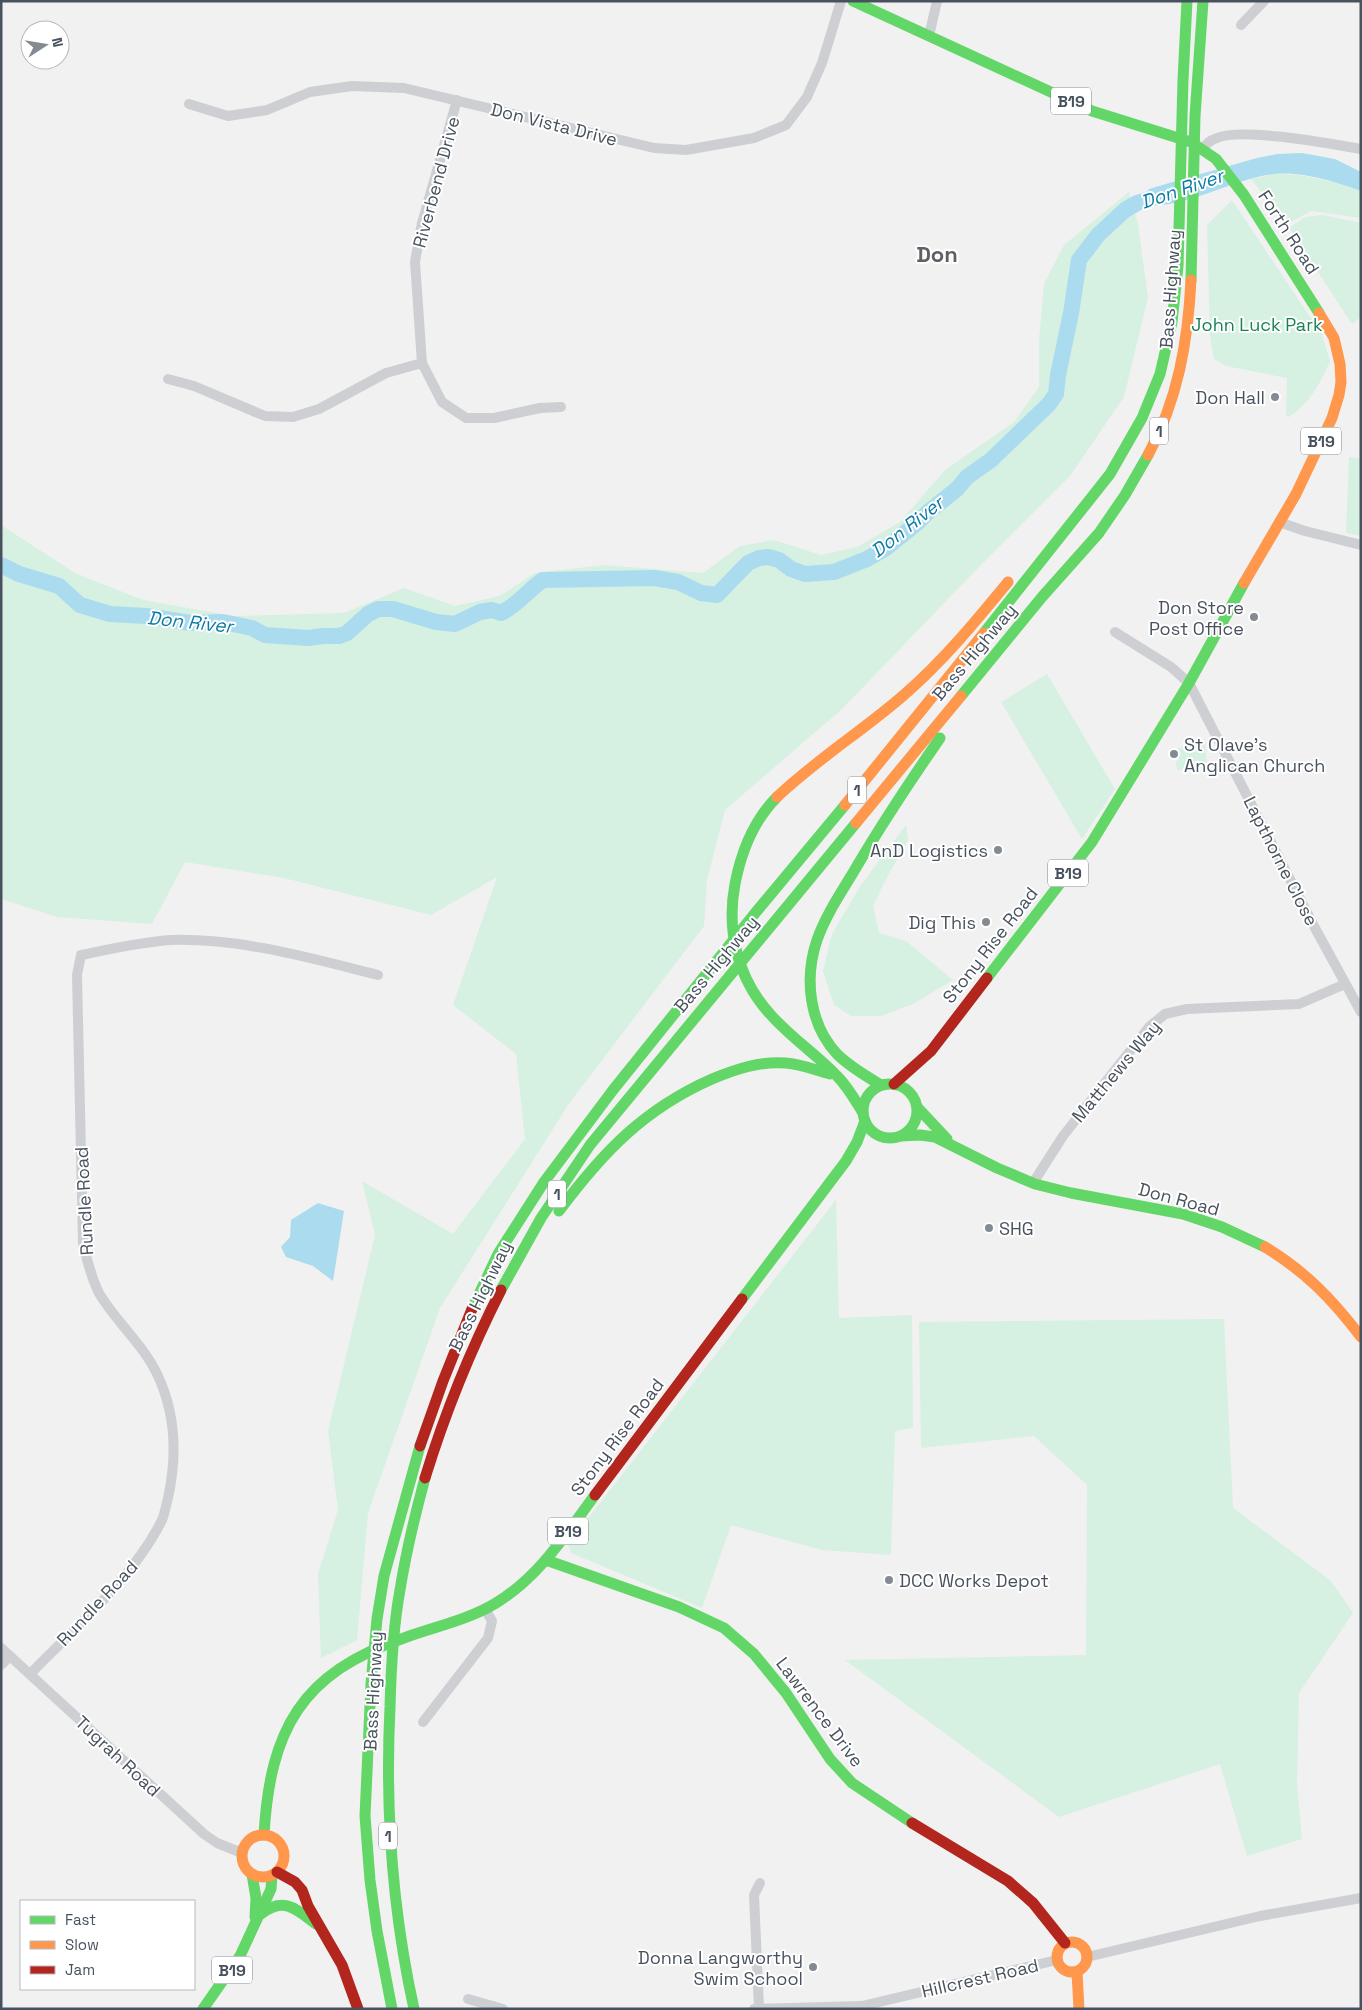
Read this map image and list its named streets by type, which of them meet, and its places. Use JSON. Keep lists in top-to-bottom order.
{
  "streets": {
    "main road": [
      "B19",
      "Forth Road",
      "Bass Highway",
      "1",
      "Stony Rise Road",
      "Don Road",
      "Lawrence Drive"
    ],
    "street": [
      "Don Vista Drive",
      "Riverbend Drive",
      "Lapthorne Close",
      "Matthews Way",
      "Rundle Road",
      "Tugrah Road",
      "Hillcrest Road"
    ]
  },
  "crossings": [
    ["B19", "Stony Rise Road"],
    ["B19", "Don Road"],
    ["B19", "Tugrah Road"],
    ["Don Vista Drive", "Riverbend Drive"],
    ["Forth Road", "Lapthorne Close"],
    ["Forth Road", "Stony Rise Road"],
    ["Lapthorne Close", "Stony Rise Road"],
    ["Lapthorne Close", "Matthews Way"],
    ["Stony Rise Road", "Don Road"],
    ["Stony Rise Road", "Lawrence Drive"],
    ["Stony Rise Road", "Tugrah Road"],
    ["Matthews Way", "Don Road"],
    ["Rundle Road", "Tugrah Road"],
    ["Lawrence Drive", "Hillcrest Road"]
  ],
  "districts": ["Don"],
  "water": ["Don River"],
  "parks": ["John Luck Park"],
  "places": [
    "Don Hall",
    "Don Store Post Office",
    "St Olave's Anglican Church",
    "AnD Logistics",
    "Dig This",
    "SHG",
    "DCC Works Depot",
    "Donna Langworthy Swim School"
  ],
  "legend": ["Fast", "Slow", "Jam"],
  "north": "right"
}
